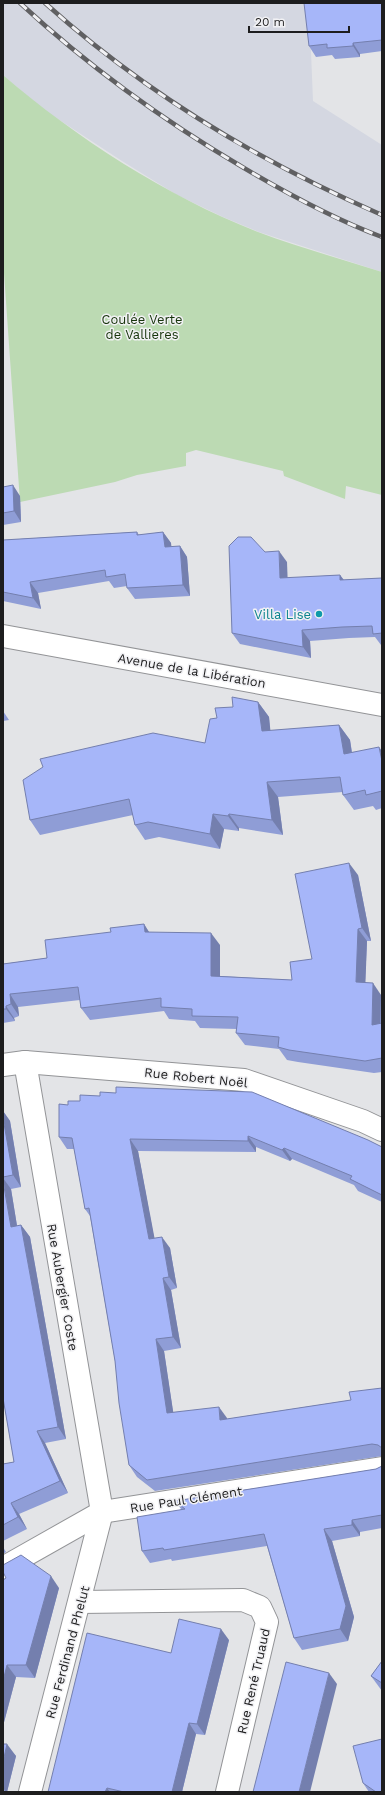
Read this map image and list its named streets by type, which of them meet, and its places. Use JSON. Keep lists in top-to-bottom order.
{
  "streets": {
    "street": [
      "Avenue de la Libération",
      "Rue Robert Noël",
      "Rue Aubergier Coste",
      "Rue Paul Clément",
      "Rue Ferdinand Phelut",
      "Rue René Truaud"
    ]
  },
  "crossings": [
    ["Rue Robert Noël", "Rue Aubergier Coste"],
    ["Rue Aubergier Coste", "Rue Paul Clément"],
    ["Rue Aubergier Coste", "Rue Ferdinand Phelut"],
    ["Rue Paul Clément", "Rue Ferdinand Phelut"],
    ["Rue Ferdinand Phelut", "Rue René Truaud"]
  ],
  "parks": ["Coulée Verte de Vallieres"],
  "places": ["Villa Lise"],
  "scale_bar": "20 m"
}
